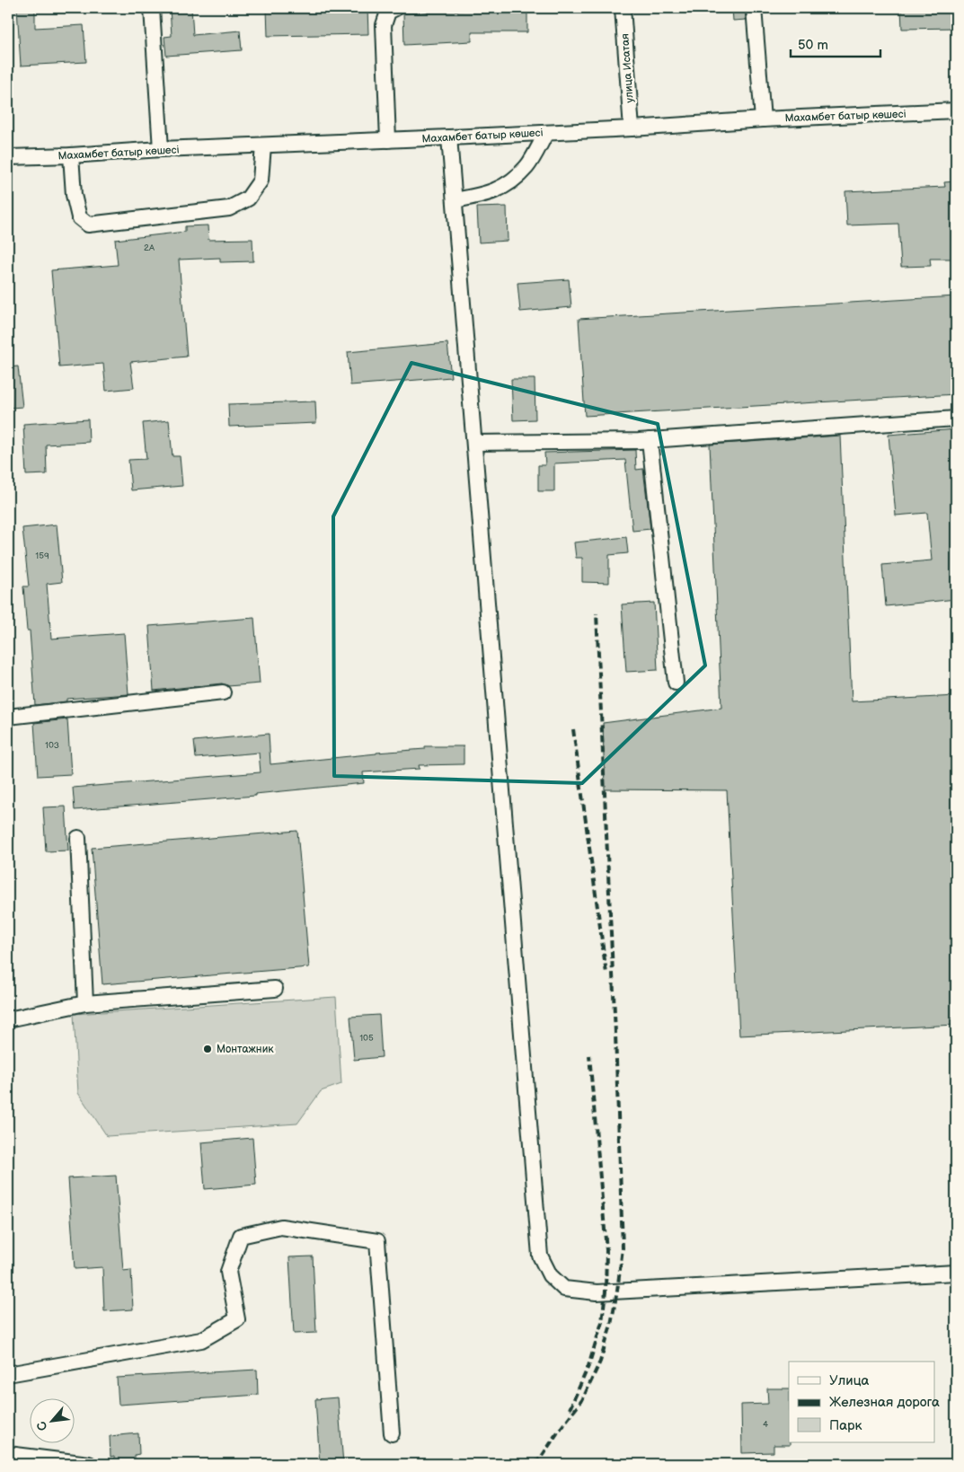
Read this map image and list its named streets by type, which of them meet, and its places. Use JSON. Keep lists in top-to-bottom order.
{
  "streets": {
    "street": ["улица Исатая", "Махамбет батыр көшесі"]
  },
  "crossings": [
    ["улица Исатая", "Махамбет батыр көшесі"]
  ],
  "places": ["Монтажник"],
  "house_numbers": [
    "2А",
    "159",
    "103",
    "105",
    "4"
  ],
  "legend": ["Улица", "Железная дорога", "Парк"],
  "scale_bar": "50 m",
  "north": "bottom left"
}
